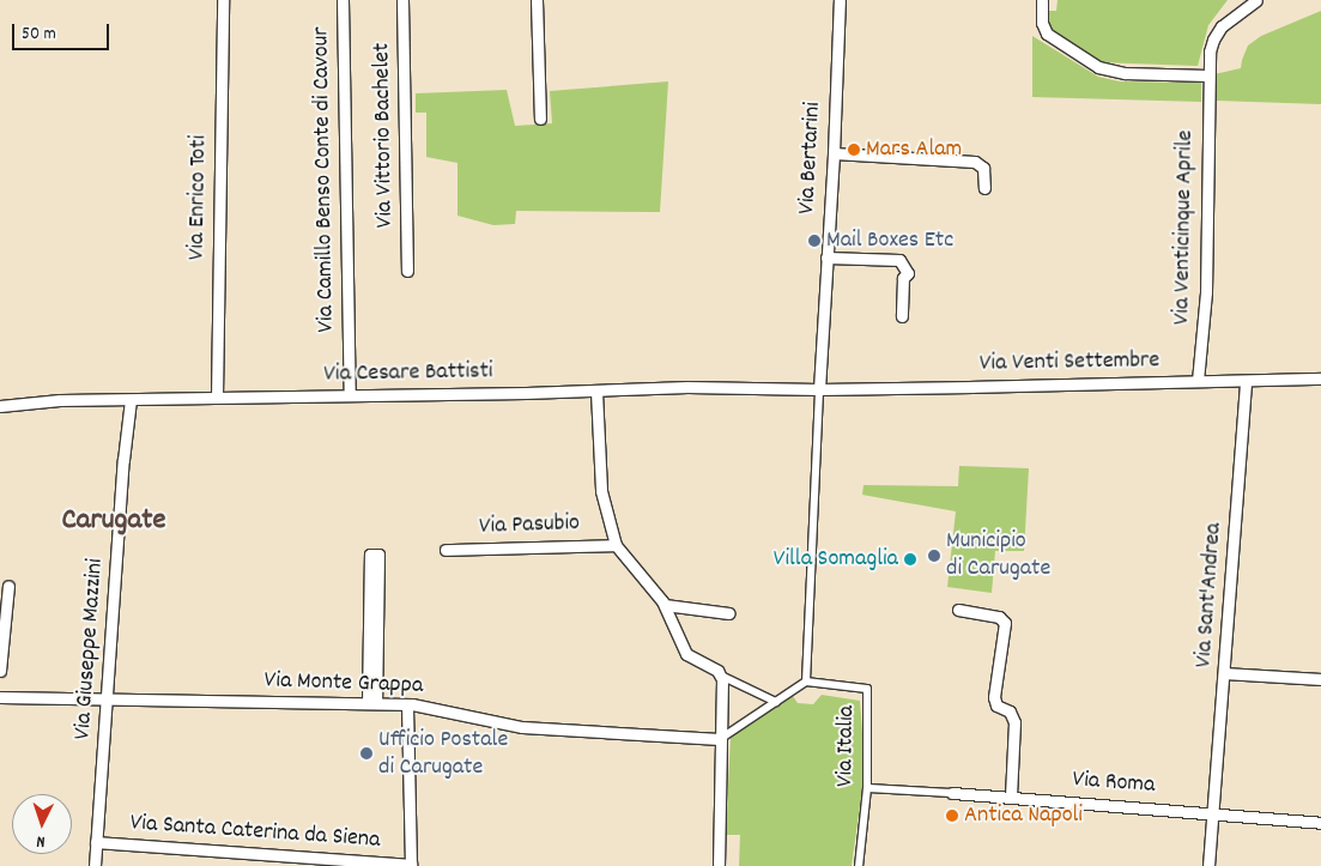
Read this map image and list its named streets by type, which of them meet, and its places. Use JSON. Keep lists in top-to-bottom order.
{
  "streets": {
    "street": [
      "Via Vittorio Bachelet",
      "Via Bertarini",
      "Via Camillo Benso Conte di Cavour",
      "Via Enrico Toti",
      "Via Venticinque Aprile",
      "Via Venti Settembre",
      "Via Cesare Battisti",
      "Via Pasubio",
      "Via Sant'Andrea",
      "Via Giuseppe Mazzini",
      "Via Monte Grappa",
      "Via Italia",
      "Via Roma",
      "Via Santa Caterina da Siena"
    ]
  },
  "crossings": [
    ["Via Bertarini", "Via Venti Settembre"],
    ["Via Bertarini", "Via Cesare Battisti"],
    ["Via Camillo Benso Conte di Cavour", "Via Cesare Battisti"],
    ["Via Enrico Toti", "Via Cesare Battisti"],
    ["Via Venticinque Aprile", "Via Venti Settembre"],
    ["Via Venti Settembre", "Via Cesare Battisti"],
    ["Via Venti Settembre", "Via Sant'Andrea"],
    ["Via Cesare Battisti", "Via Giuseppe Mazzini"],
    ["Via Sant'Andrea", "Via Roma"],
    ["Via Giuseppe Mazzini", "Via Monte Grappa"],
    ["Via Giuseppe Mazzini", "Via Santa Caterina da Siena"],
    ["Via Italia", "Via Roma"]
  ],
  "districts": ["Carugate"],
  "places": [
    "Mars Alam",
    "Mail Boxes Etc",
    "Municipio di Carugate",
    "Villa Somaglia",
    "Ufficio Postale di Carugate",
    "Antica Napoli"
  ],
  "scale_bar": "50 m",
  "north": "bottom"
}
